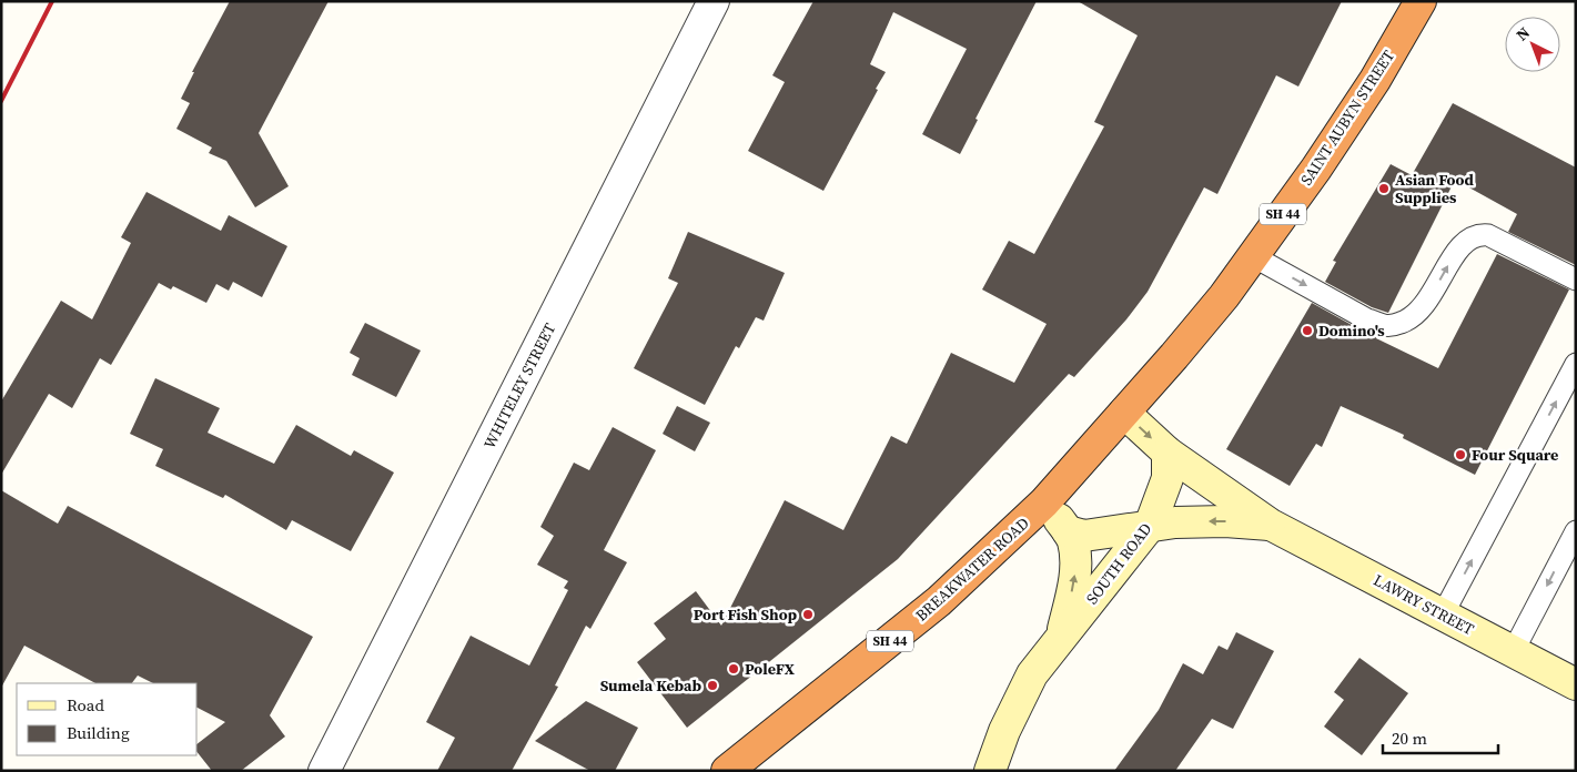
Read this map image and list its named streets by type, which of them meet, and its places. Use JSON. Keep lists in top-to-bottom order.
{
  "streets": {
    "highway": ["SAINT AUBYN STREET", "SH 44", "BREAKWATER ROAD"],
    "street": ["WHITELEY STREET", "SOUTH ROAD", "LAWRY STREET"]
  },
  "crossings": [
    ["SAINT AUBYN STREET", "BREAKWATER ROAD"],
    ["SAINT AUBYN STREET", "LAWRY STREET"],
    ["SOUTH ROAD", "LAWRY STREET"],
    ["BREAKWATER ROAD", "LAWRY STREET"]
  ],
  "places": [
    "Asian Food Supplies",
    "Domino's",
    "Four Square",
    "Port Fish Shop",
    "PoleFX",
    "Sumela Kebab"
  ],
  "legend": ["Road", "Building"],
  "scale_bar": "20 m",
  "north": "top left"
}
